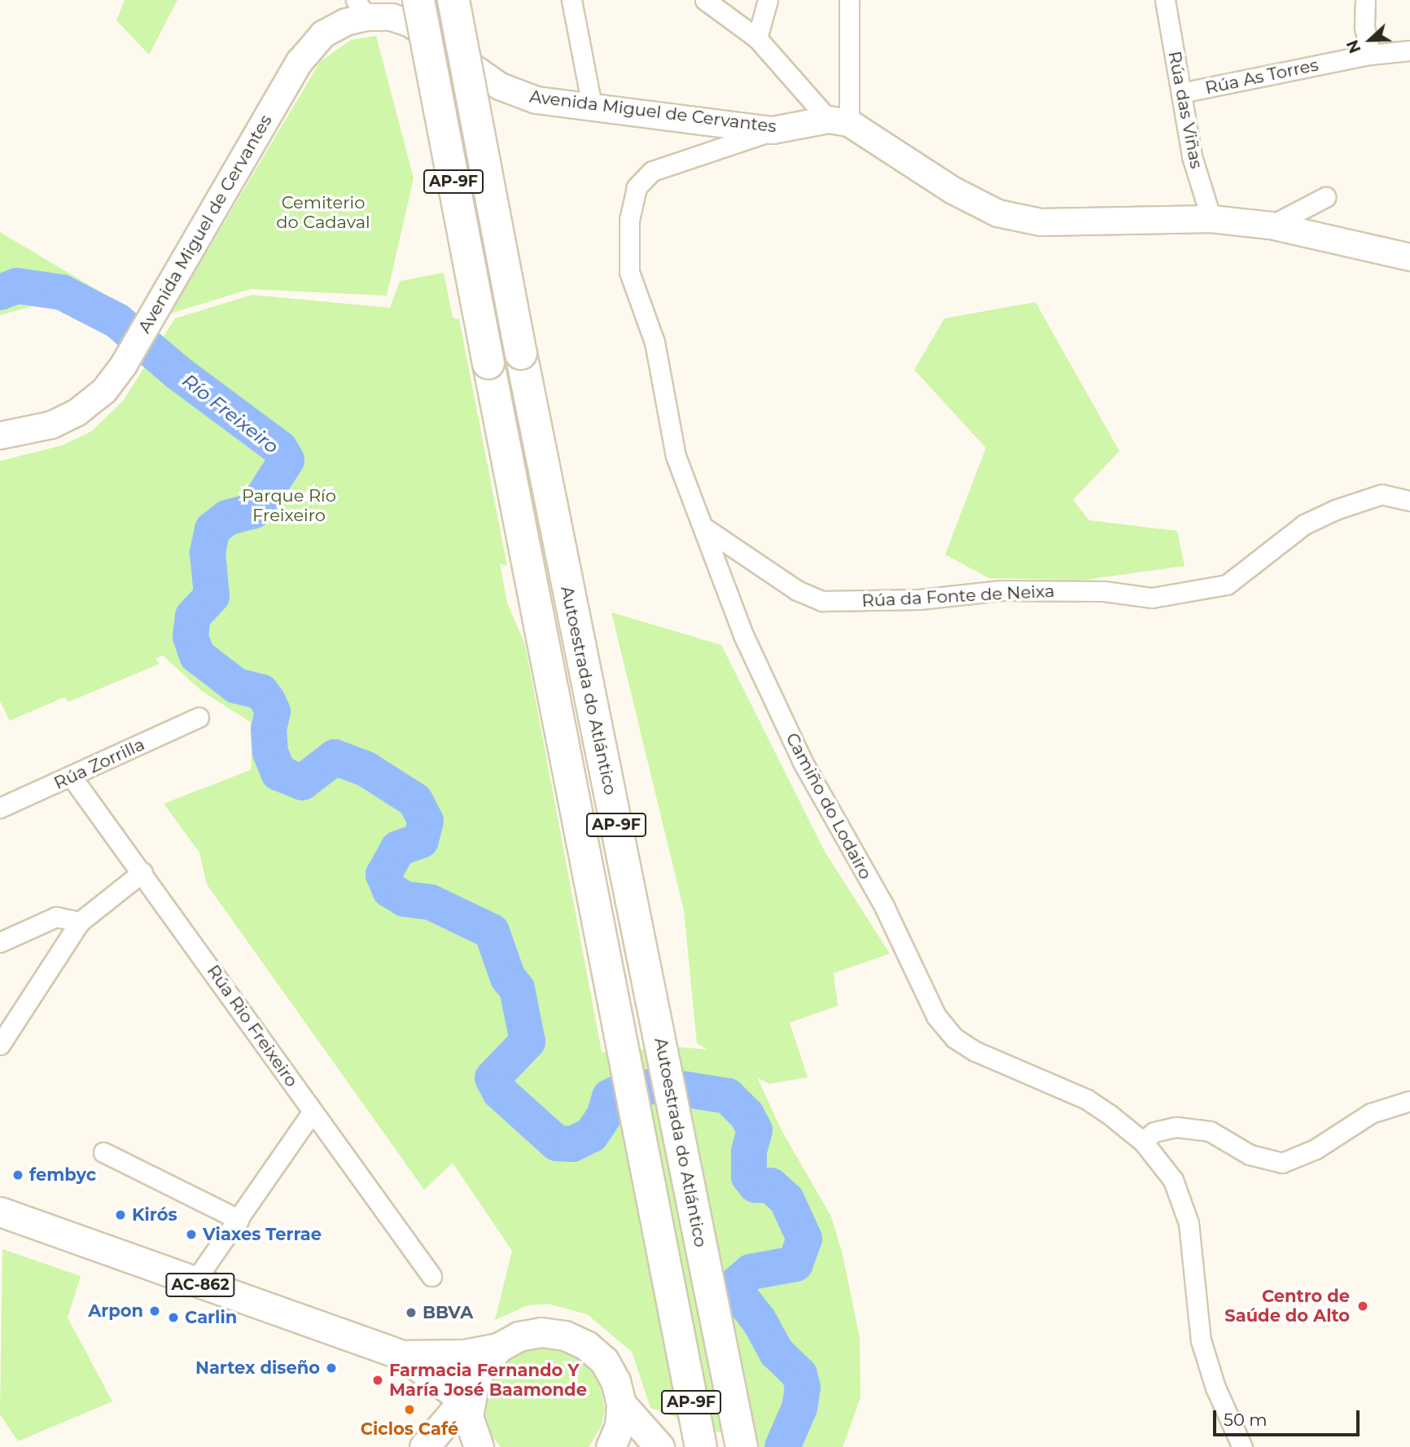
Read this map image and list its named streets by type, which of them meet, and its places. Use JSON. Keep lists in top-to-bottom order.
{
  "streets": {
    "highway": ["AP-9F", "Autoestrada do Atlántico"],
    "main road": ["AC-862"],
    "street": [
      "Rúa As Torres",
      "Rúa das Viñas",
      "Avenida Miguel de Cervantes",
      "Rúa da Fonte de Neixa",
      "Rúa Zorrilla",
      "Camiño do Lodairo",
      "Rúa Rio Freixeiro"
    ]
  },
  "crossings": [
    ["Rúa As Torres", "Rúa das Viñas"],
    ["Avenida Miguel de Cervantes", "Camiño do Lodairo"],
    ["Rúa da Fonte de Neixa", "Camiño do Lodairo"],
    ["Rúa Zorrilla", "Rúa Rio Freixeiro"]
  ],
  "water": ["Río Freixeiro"],
  "parks": ["Cemiterio do Cadaval", "Parque Río Freixeiro"],
  "places": [
    "fembyc",
    "Kirós",
    "Viaxes Terrae",
    "Centro de Saúde do Alto",
    "Arpon",
    "BBVA",
    "Carlin",
    "Nartex diseño",
    "Farmacia Fernando Y María José Baamonde",
    "Ciclos Café"
  ],
  "scale_bar": "50 m",
  "north": "left"
}
